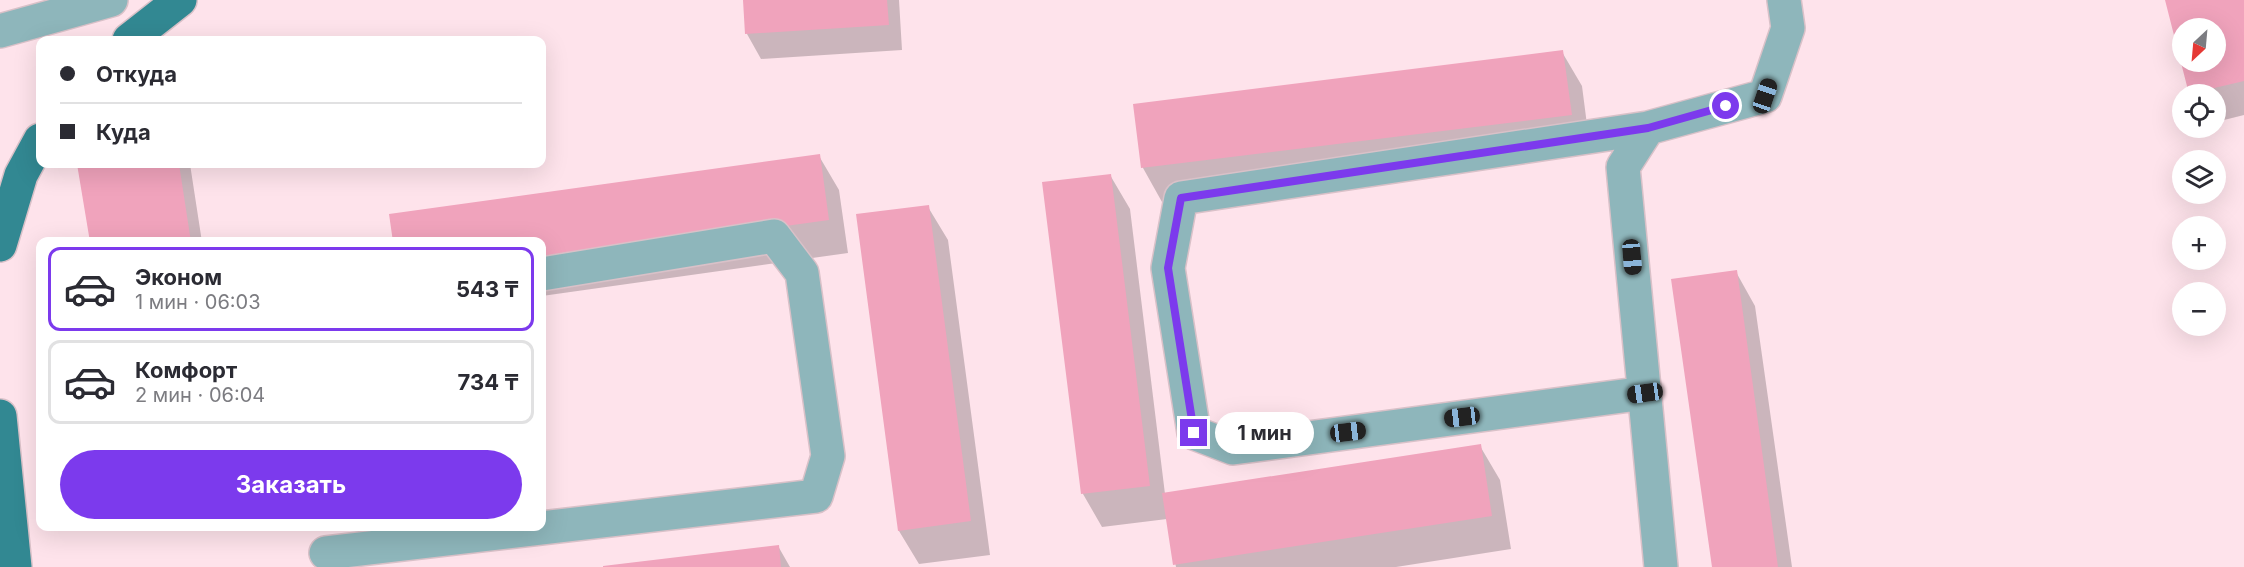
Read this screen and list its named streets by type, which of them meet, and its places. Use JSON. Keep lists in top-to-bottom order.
{
  "north": "bottom left",
  "page": {
    "map_buttons": ["+", "−"],
    "banner": ["Откуда", "Куда"],
    "list": [
      {
        "name": "Эконом",
        "note": "1 мин · 06:03",
        "value": "543 ₸"
      },
      {
        "name": "Комфорт",
        "note": "2 мин · 06:04",
        "value": "734 ₸"
      }
    ],
    "bubble": "1 мин",
    "buttons": "Заказать"
  }
}
